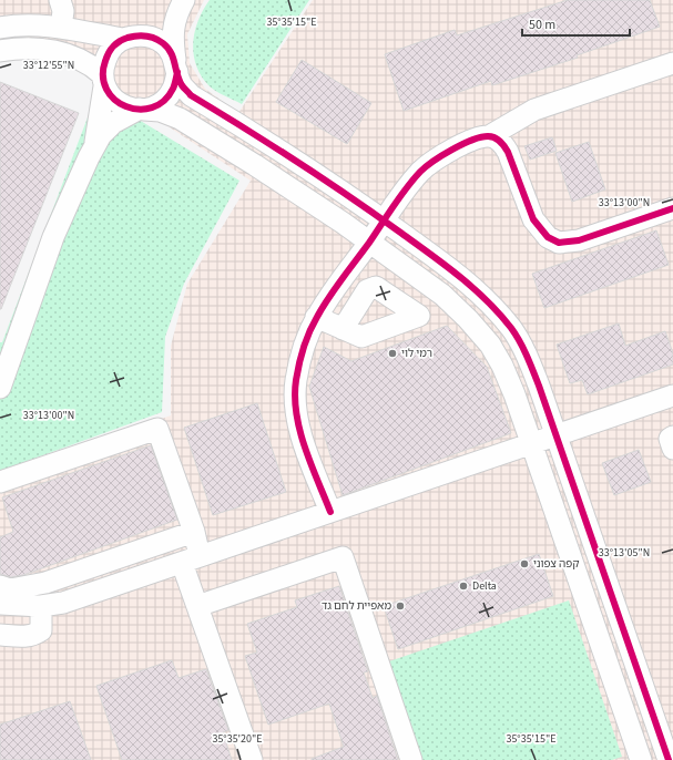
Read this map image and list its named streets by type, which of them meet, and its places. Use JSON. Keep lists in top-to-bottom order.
{
  "places": [
    "רמי לוי",
    "קפה צפוני",
    "Delta",
    "מאפיית לחם גד"
  ],
  "scale_bar": "50 m",
  "coordinates": [
    "35°35'15\"E",
    "33°12'55\"N",
    "33°13'00\"N",
    "33°13'05\"N",
    "35°35'20\"E"
  ]
}
